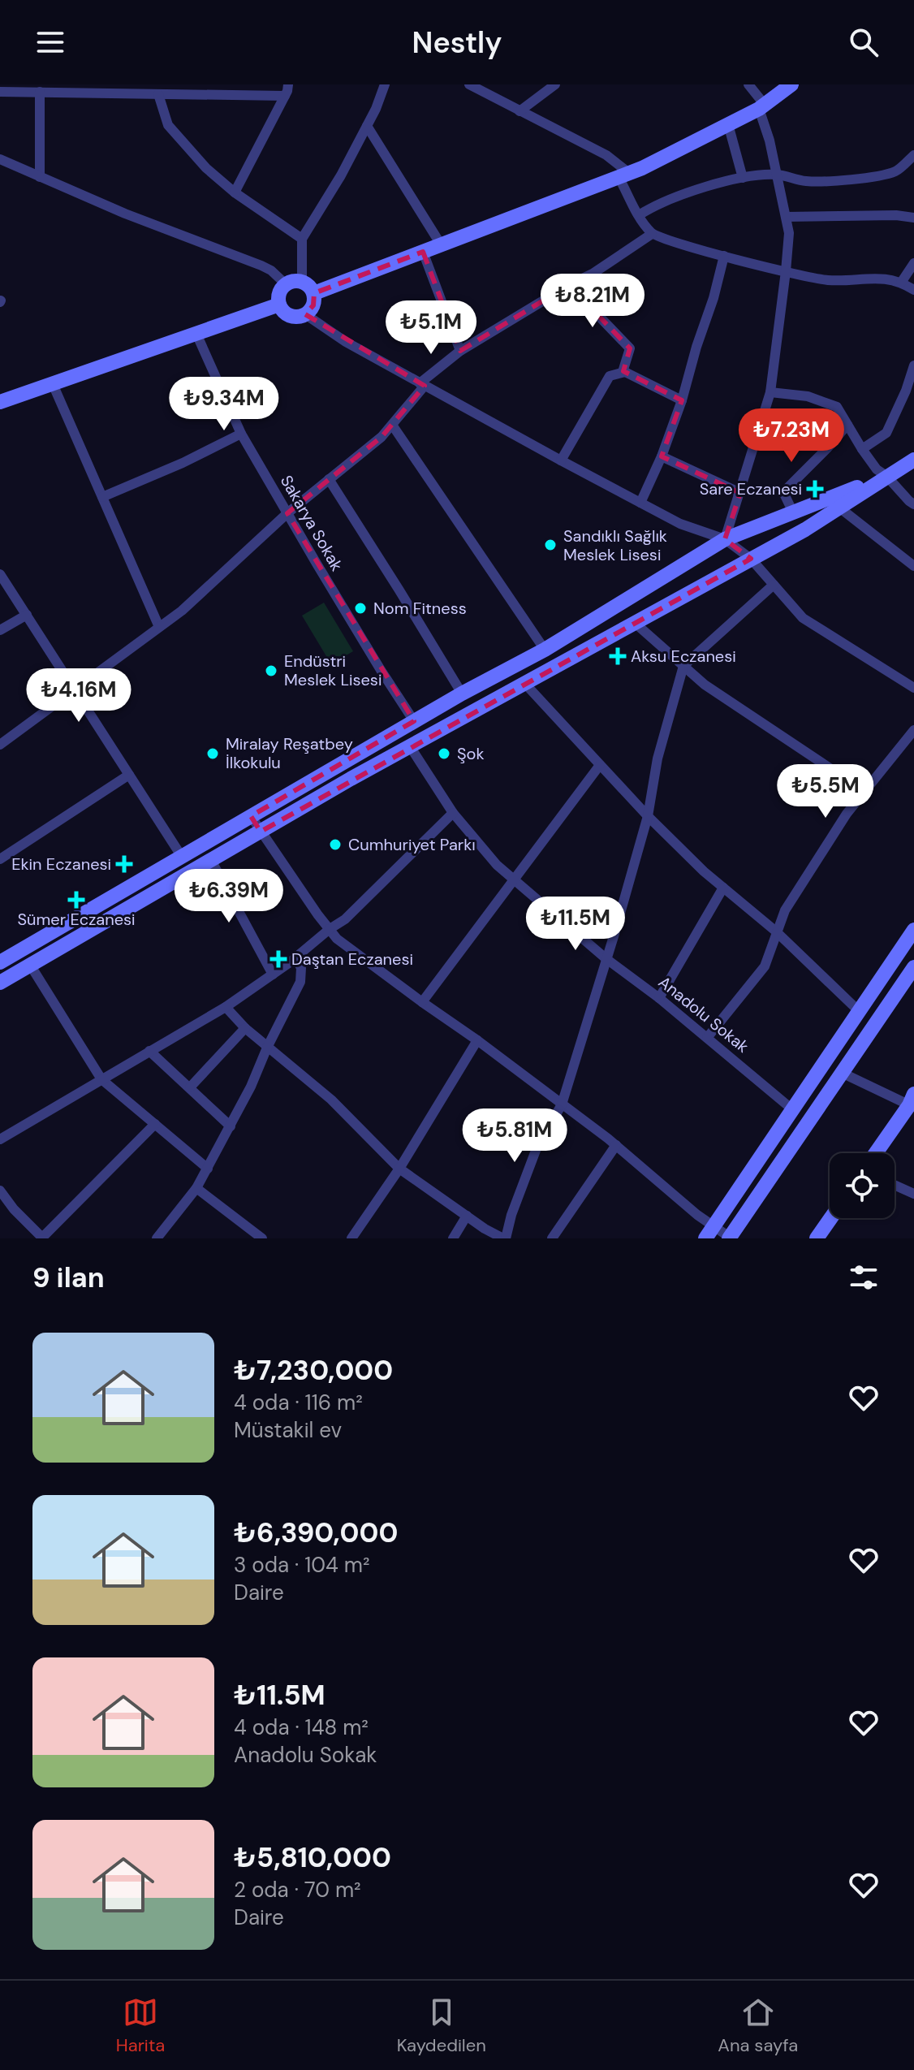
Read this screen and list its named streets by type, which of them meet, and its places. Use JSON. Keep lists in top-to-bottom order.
{
  "streets": {
    "street": ["Sakarya Sokak", "Anadolu Sokak"]
  },
  "places": {
    "health": [
      "Sare Eczanesi",
      "Aksu Eczanesi",
      "Ekin Eczanesi",
      "Sümer Eczanesi",
      "Daştan Eczanesi"
    ],
    "other": [
      "Sandıklı Sağlık Meslek Lisesi",
      "Nom Fitness",
      "Endüstri Meslek Lisesi",
      "Miralay Reşatbey İlkokulu",
      "Şok",
      "Cumhuriyet Parkı"
    ]
  },
  "page": {
    "header": "Nestly",
    "price": [
      "₺8.21M",
      "₺5.1M",
      "₺9.34M",
      "₺7.23M",
      "₺4.16M",
      "₺5.5M",
      "₺6.39M",
      "₺11.5M",
      "₺5.81M"
    ],
    "heading": "9 ilan",
    "list": [
      {
        "name": "₺7,230,000",
        "note": "4 oda · 116 m² · Müstakil ev"
      },
      {
        "name": "₺6,390,000",
        "note": "3 oda · 104 m² · Daire"
      },
      {
        "name": "₺11.5M",
        "note": "4 oda · 148 m² · Anadolu Sokak"
      },
      {
        "name": "₺5,810,000",
        "note": "2 oda · 70 m² · Daire"
      }
    ],
    "tabs": ["Harita", "Kaydedilen", "Ana sayfa"]
  }
}
